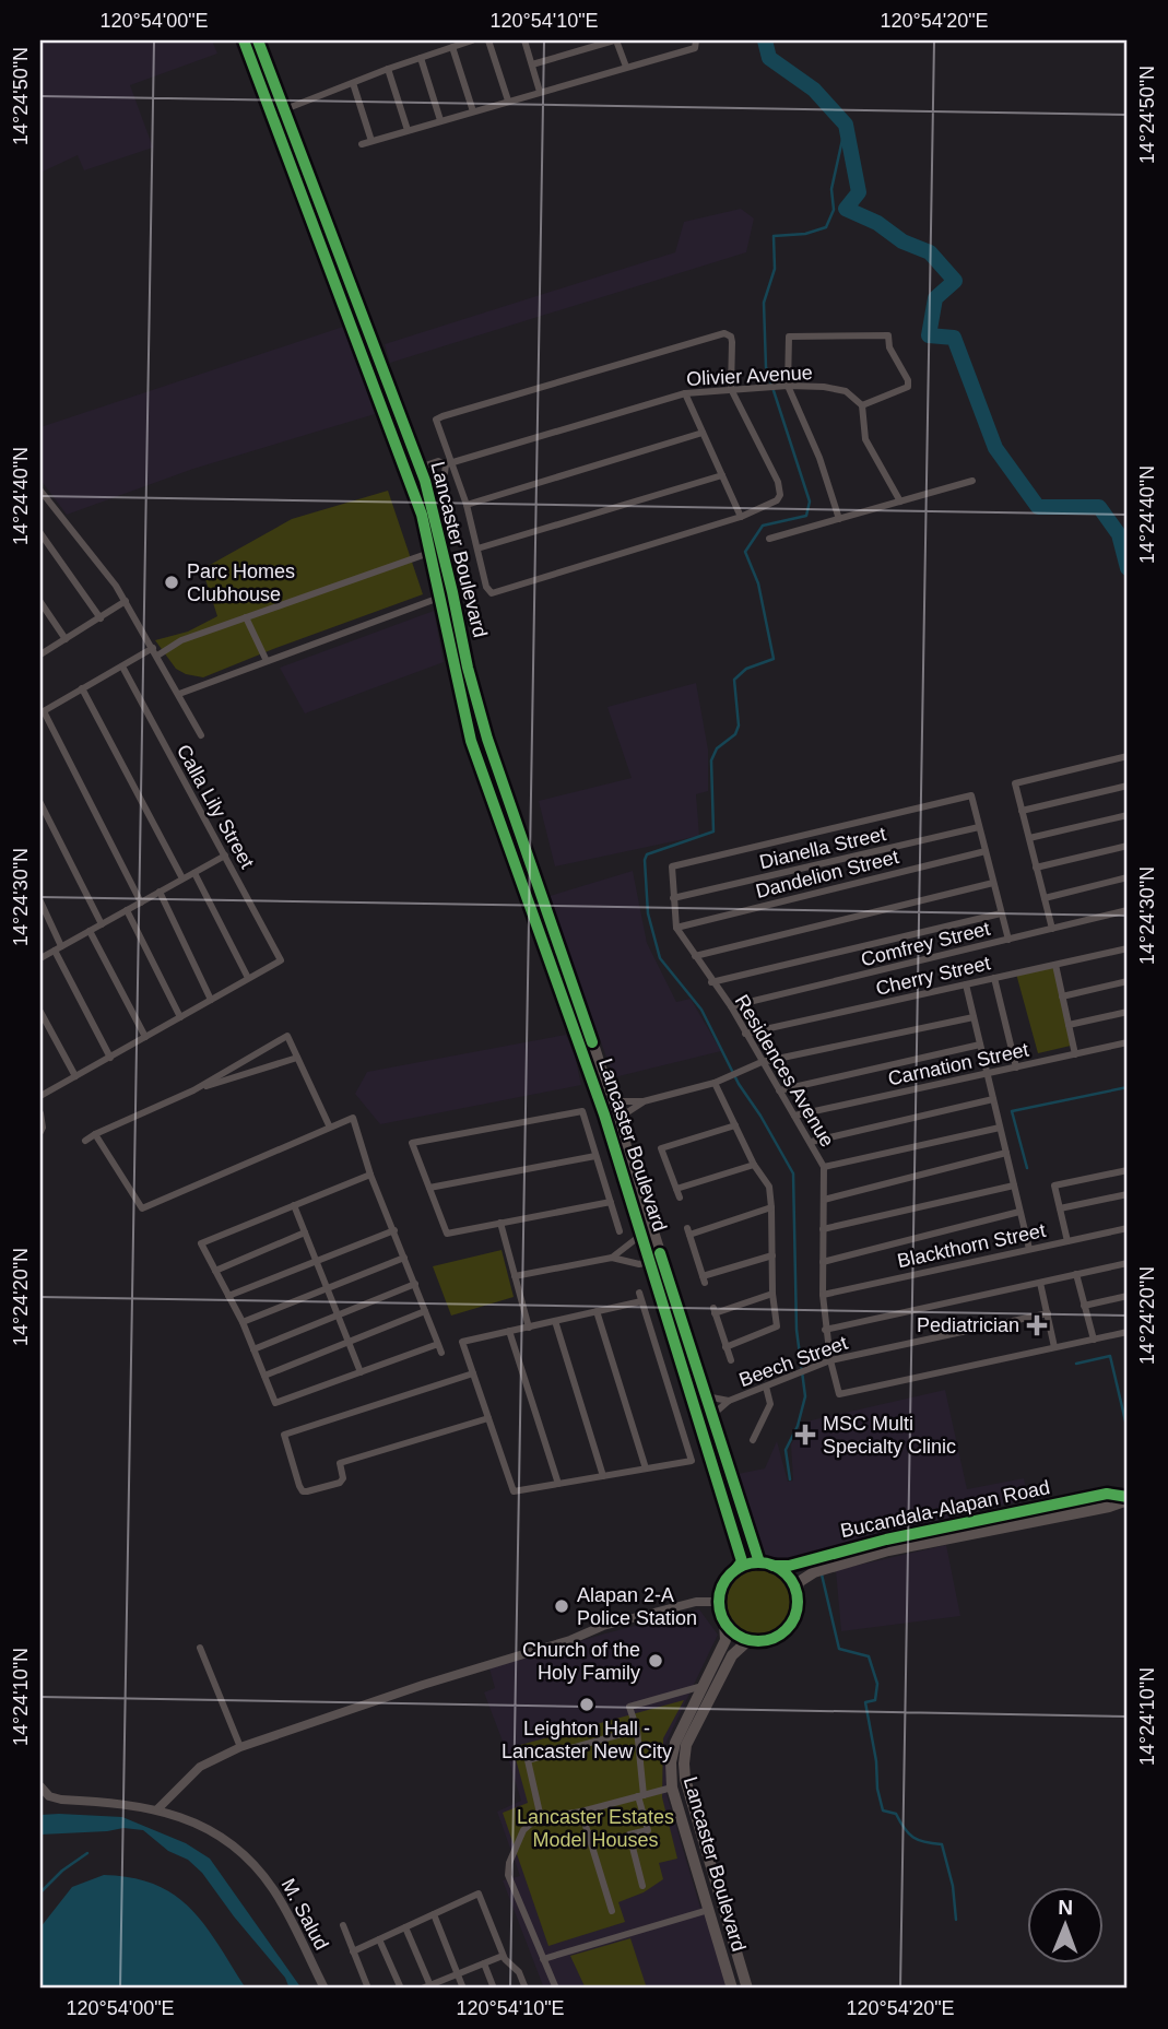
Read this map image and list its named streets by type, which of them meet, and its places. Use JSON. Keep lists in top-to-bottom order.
{
  "streets": {
    "main road": ["Lancaster Boulevard", "Bucandala-Alapan Road"],
    "street": [
      "Olivier Avenue",
      "Calla Lily Street",
      "Dianella Street",
      "Dandelion Street",
      "Comfrey Street",
      "Cherry Street",
      "Carnation Street",
      "Residences Avenue",
      "Blackthorn Street",
      "Beech Street",
      "M. Salud"
    ]
  },
  "crossings": [
    ["Olivier Avenue", "Lancaster Boulevard"],
    ["Lancaster Boulevard", "Beech Street"],
    ["Lancaster Boulevard", "Bucandala-Alapan Road"],
    ["Dianella Street", "Residences Avenue"],
    ["Dandelion Street", "Residences Avenue"],
    ["Comfrey Street", "Residences Avenue"],
    ["Cherry Street", "Residences Avenue"],
    ["Carnation Street", "Residences Avenue"],
    ["Residences Avenue", "Blackthorn Street"],
    ["Residences Avenue", "Beech Street"]
  ],
  "parks": ["Lancaster Estates Model Houses"],
  "places": {
    "other": [
      "Parc Homes Clubhouse",
      "Alapan 2-A Police Station",
      "Church of the Holy Family",
      "Leighton Hall - Lancaster New City"
    ],
    "health": ["Pediatrician", "MSC Multi Specialty Clinic"]
  },
  "north": "top",
  "coordinates": [
    "120°54'00\"E",
    "120°54'10\"E",
    "120°54'20\"E",
    "14°24'50\"N",
    "14°24'40\"N",
    "14°24'30\"N",
    "14°24'20\"N",
    "14°24'10\"N"
  ]
}
